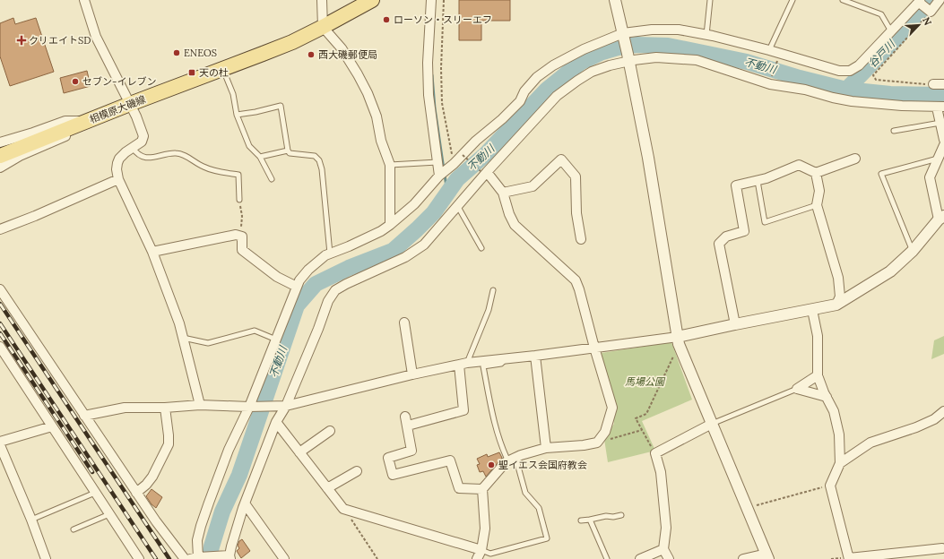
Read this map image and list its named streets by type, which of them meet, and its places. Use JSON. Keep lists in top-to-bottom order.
{
  "streets": {
    "main road": ["相模原大磯線"]
  },
  "water": ["谷戸川", "不動川"],
  "parks": ["馬場公園"],
  "places": {
    "other": [
      "ローソン・スリーエフ",
      "ENEOS",
      "西大磯郵便局",
      "セブン-イレブン",
      "聖イエス会国府教会"
    ],
    "health": ["クリエイトSD"],
    "transit": ["天の杜"]
  },
  "north": "top right"
}
